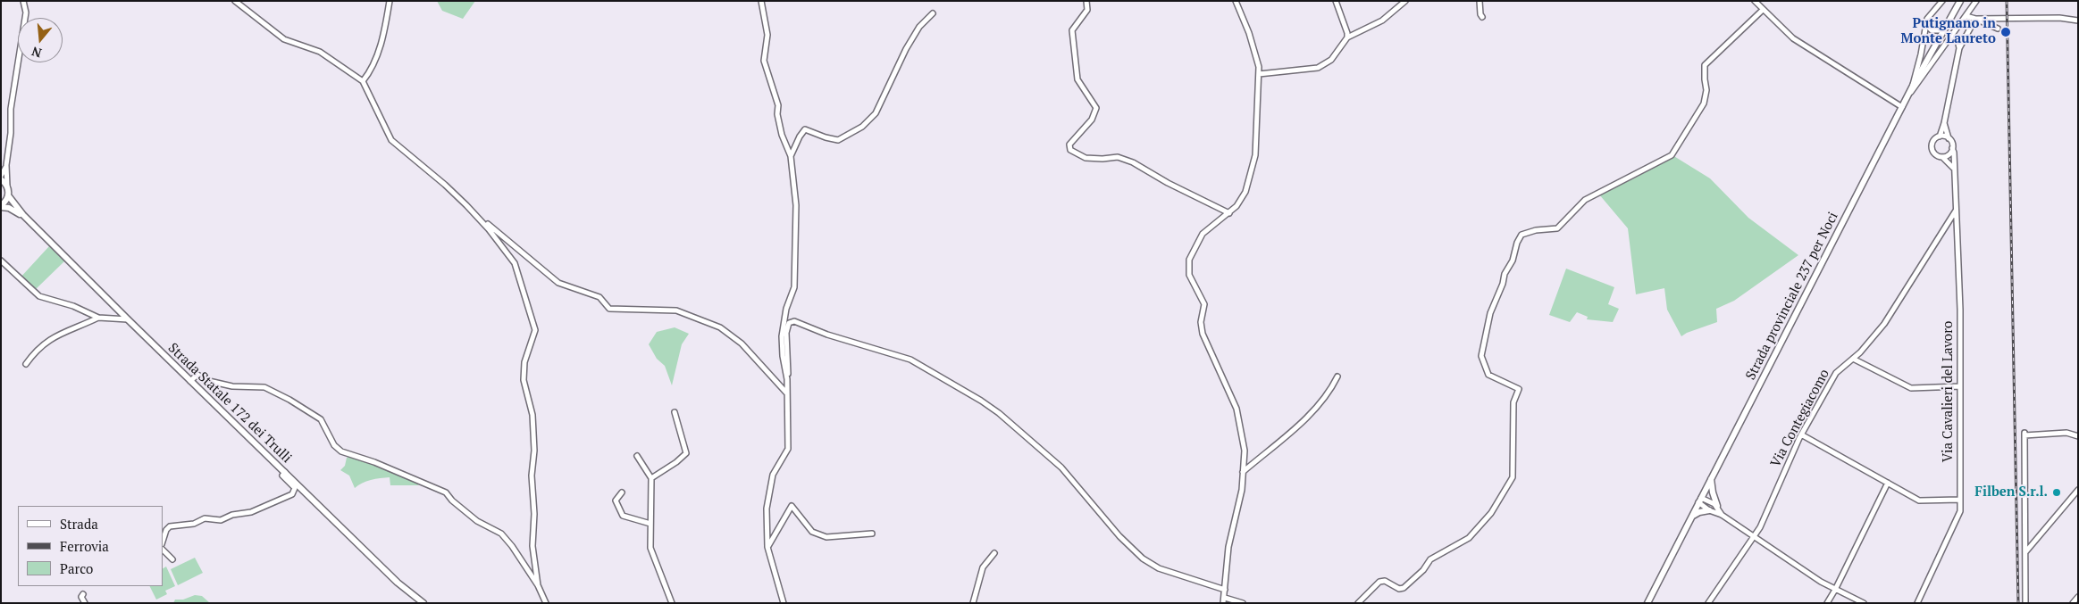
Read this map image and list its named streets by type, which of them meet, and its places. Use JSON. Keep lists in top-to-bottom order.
{
  "streets": {
    "main road": ["Strada provinciale 237 per Noci", "Strada Statale 172 dei Trulli"],
    "street": ["Via Cavalieri del Lavoro", "Via Contegiacomo"]
  },
  "crossings": [
    ["Via Cavalieri del Lavoro", "Via Contegiacomo"]
  ],
  "places": ["Putignano in Monte Laureto", "Filben S.r.l."],
  "legend": ["Strada", "Ferrovia", "Parco"],
  "north": "bottom"
}
